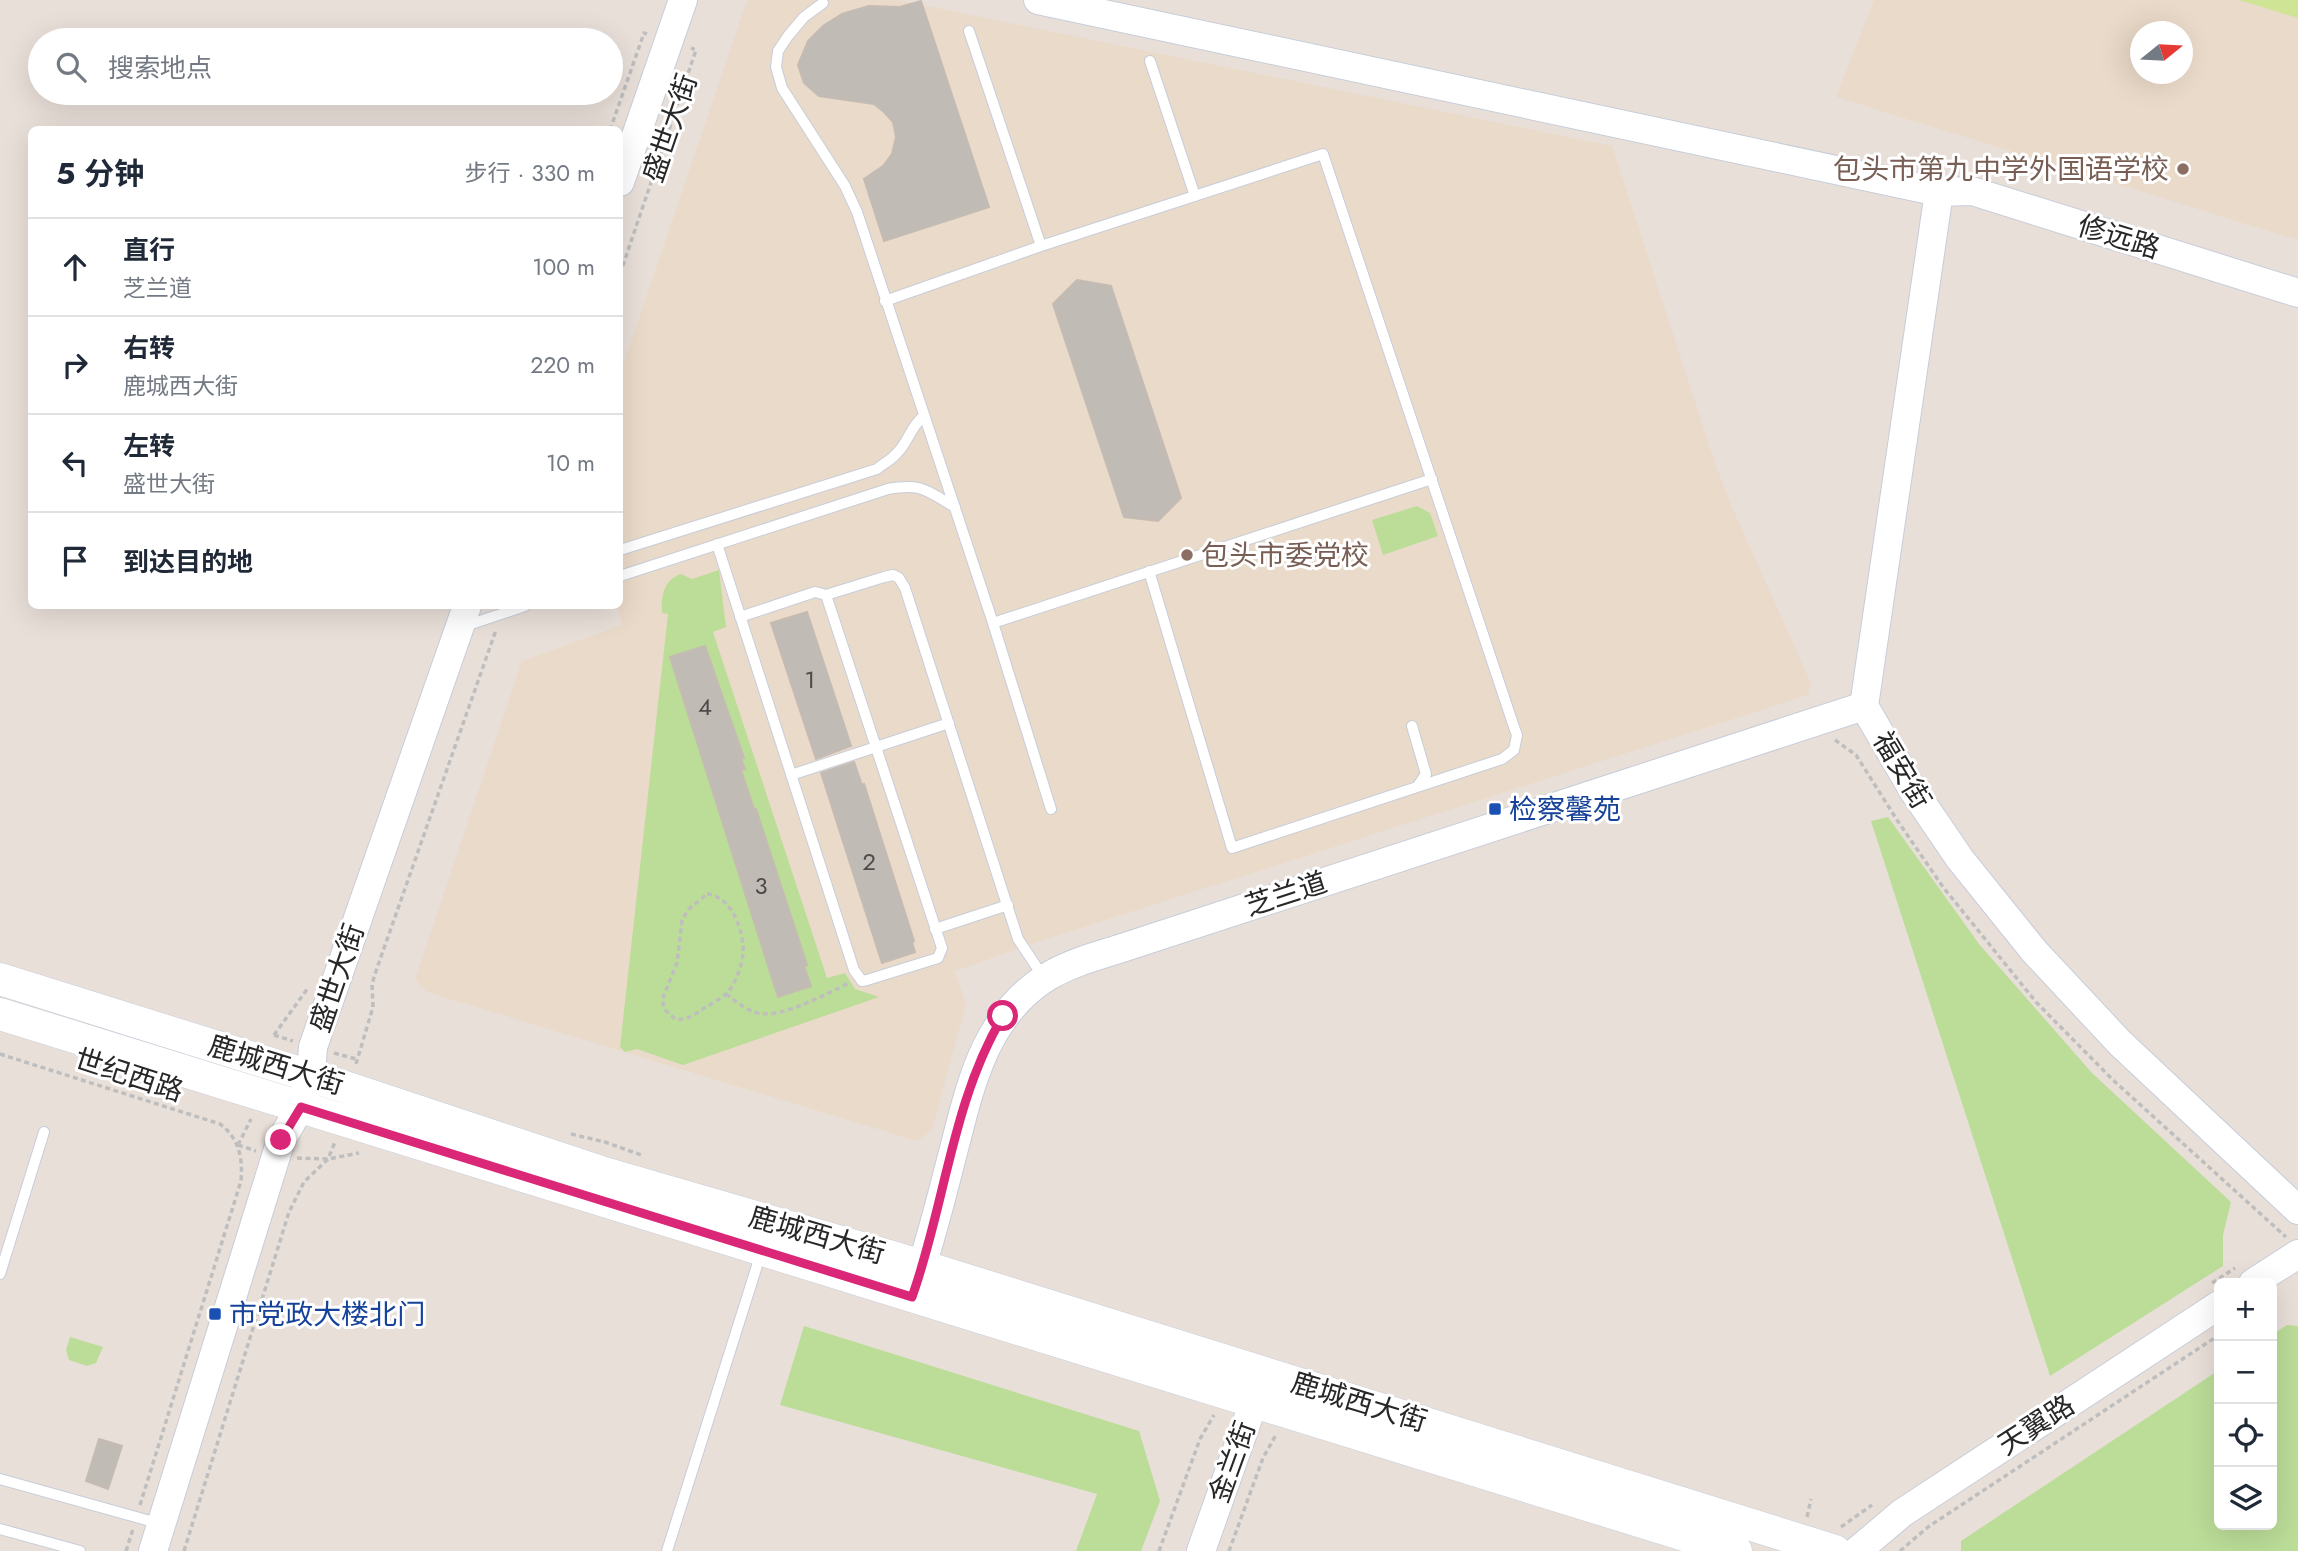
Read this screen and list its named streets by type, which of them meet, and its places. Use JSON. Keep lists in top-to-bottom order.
{
  "streets": {
    "main road": ["鹿城西大街"],
    "street": [
      "盛世大街",
      "修远路",
      "福安街",
      "芝兰道",
      "天翼路",
      "金兰街"
    ],
    "path": ["世纪西路"]
  },
  "crossings": [
    ["盛世大街", "鹿城西大街"],
    ["盛世大街", "世纪西路"],
    ["修远路", "福安街"],
    ["福安街", "芝兰道"],
    ["芝兰道", "鹿城西大街"],
    ["鹿城西大街", "金兰街"]
  ],
  "places": {
    "other": ["包头市第九中学外国语学校", "包头市委党校"],
    "transit": ["检察馨苑", "市党政大楼北门"]
  },
  "house_numbers": [
    "1",
    "4",
    "2",
    "3"
  ],
  "north": "right",
  "page": {
    "search": "搜索地点",
    "heading": ["5 分钟", "步行 · 330 m"],
    "list": [
      ["直行", "芝兰道", "100 m"],
      ["右转", "鹿城西大街", "220 m"],
      ["左转", "盛世大街", "10 m"],
      "到达目的地"
    ],
    "map_buttons": ["+", "−"]
  }
}
